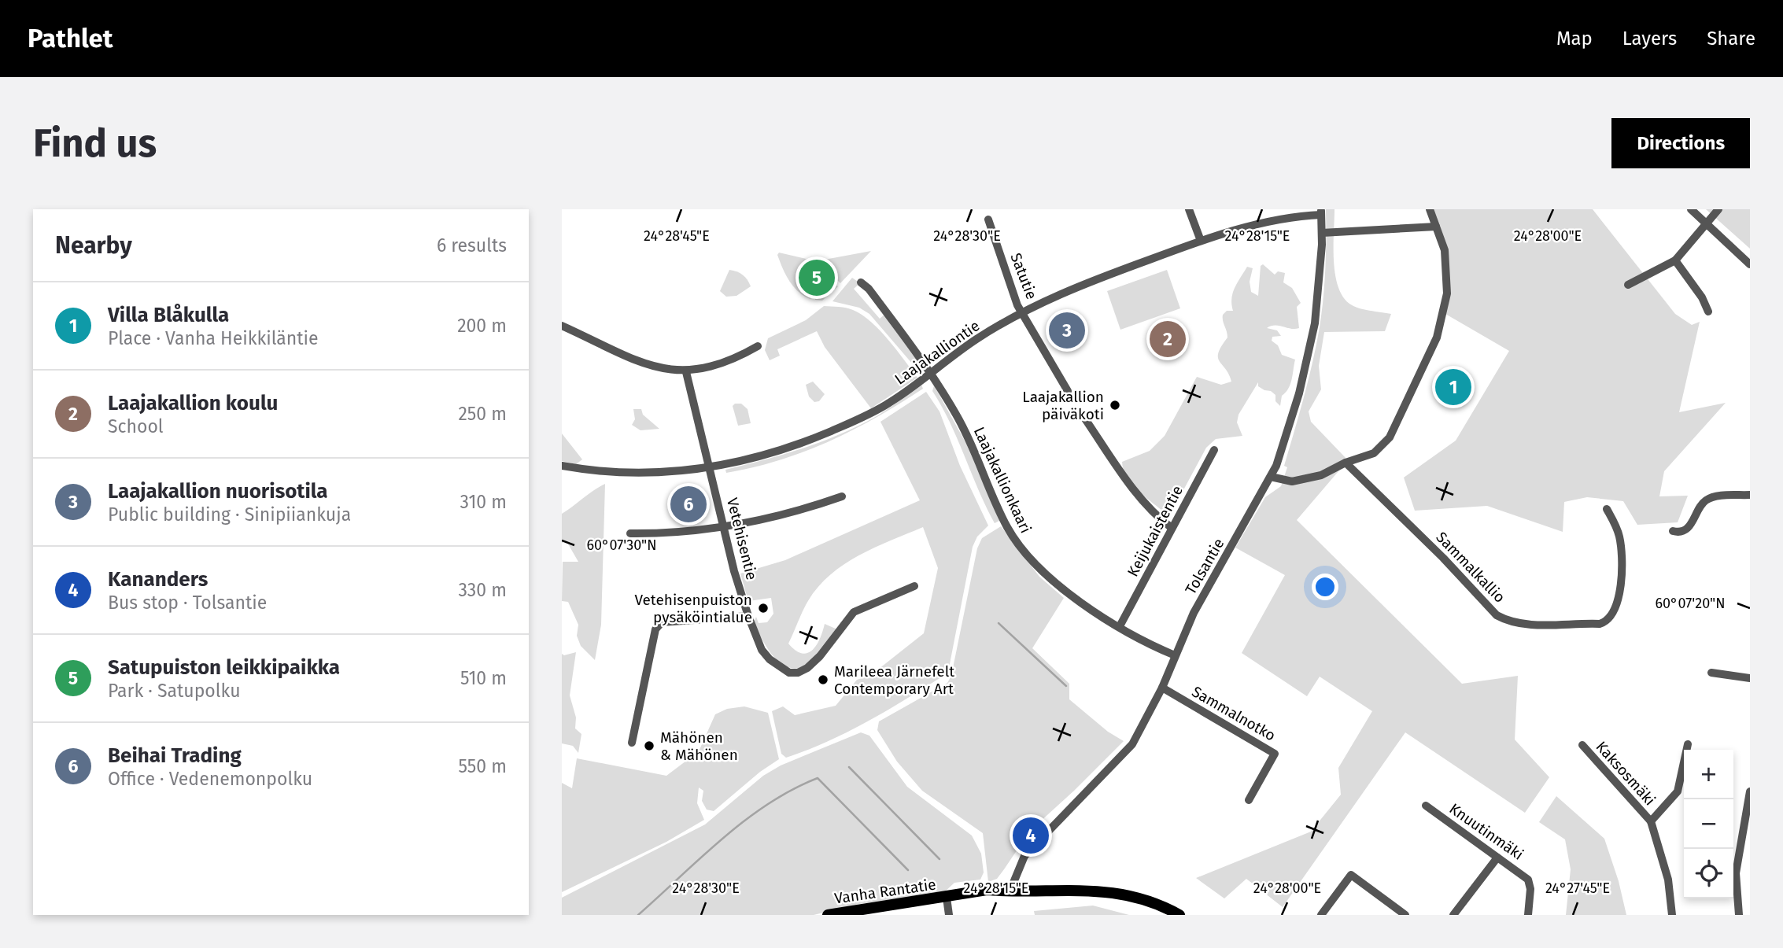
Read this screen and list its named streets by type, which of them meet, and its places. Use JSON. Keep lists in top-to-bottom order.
{
  "streets": {
    "main road": ["Vanha Rantatie"],
    "street": [
      "Satutie",
      "Laajakalliontie",
      "Laajakallionkaari",
      "Keijukaistentie",
      "Vetehisentie",
      "Tolsantie",
      "Sammalkallio",
      "Sammalnotko",
      "Kaksosmäki",
      "Knuutinmäki"
    ]
  },
  "crossings": [
    ["Satutie", "Laajakalliontie"],
    ["Laajakalliontie", "Laajakallionkaari"],
    ["Laajakalliontie", "Vetehisentie"],
    ["Laajakalliontie", "Tolsantie"],
    ["Laajakallionkaari", "Keijukaistentie"],
    ["Laajakallionkaari", "Tolsantie"],
    ["Tolsantie", "Sammalnotko"],
    ["Tolsantie", "Vanha Rantatie"]
  ],
  "places": [
    "Laajakallion päiväkoti",
    "Vetehisenpuiston pysäköintialue",
    "Marileea Järnefelt Contemporary Art",
    "Mähönen & Mähönen"
  ],
  "page": {
    "header": "Pathlet",
    "nav": ["Map", "Layers", "Share"],
    "buttons": "Directions",
    "title": "Find us",
    "heading": ["Nearby", "6 results"],
    "pins": [
      "5",
      "3",
      "2",
      "1",
      "6",
      "4"
    ],
    "list": [
      {
        "mark": "1",
        "name": "Villa Blåkulla",
        "note": "Place · Vanha Heikkiläntie",
        "value": "200 m"
      },
      {
        "mark": "2",
        "name": "Laajakallion koulu",
        "note": "School",
        "value": "250 m"
      },
      {
        "mark": "3",
        "name": "Laajakallion nuorisotila",
        "note": "Public building · Sinipiiankuja",
        "value": "310 m"
      },
      {
        "mark": "4",
        "name": "Kananders",
        "note": "Bus stop · Tolsantie",
        "value": "330 m"
      },
      {
        "mark": "5",
        "name": "Satupuiston leikkipaikka",
        "note": "Park · Satupolku",
        "value": "510 m"
      },
      {
        "mark": "6",
        "name": "Beihai Trading",
        "note": "Office · Vedenemonpolku",
        "value": "550 m"
      }
    ],
    "map_buttons": ["+", "−"]
  },
  "coordinates": [
    "24°28'45\"E",
    "24°28'30\"E",
    "24°28'15\"E",
    "24°28'00\"E",
    "60°07'30\"N",
    "60°07'20\"N",
    "24°27'45\"E"
  ]
}
